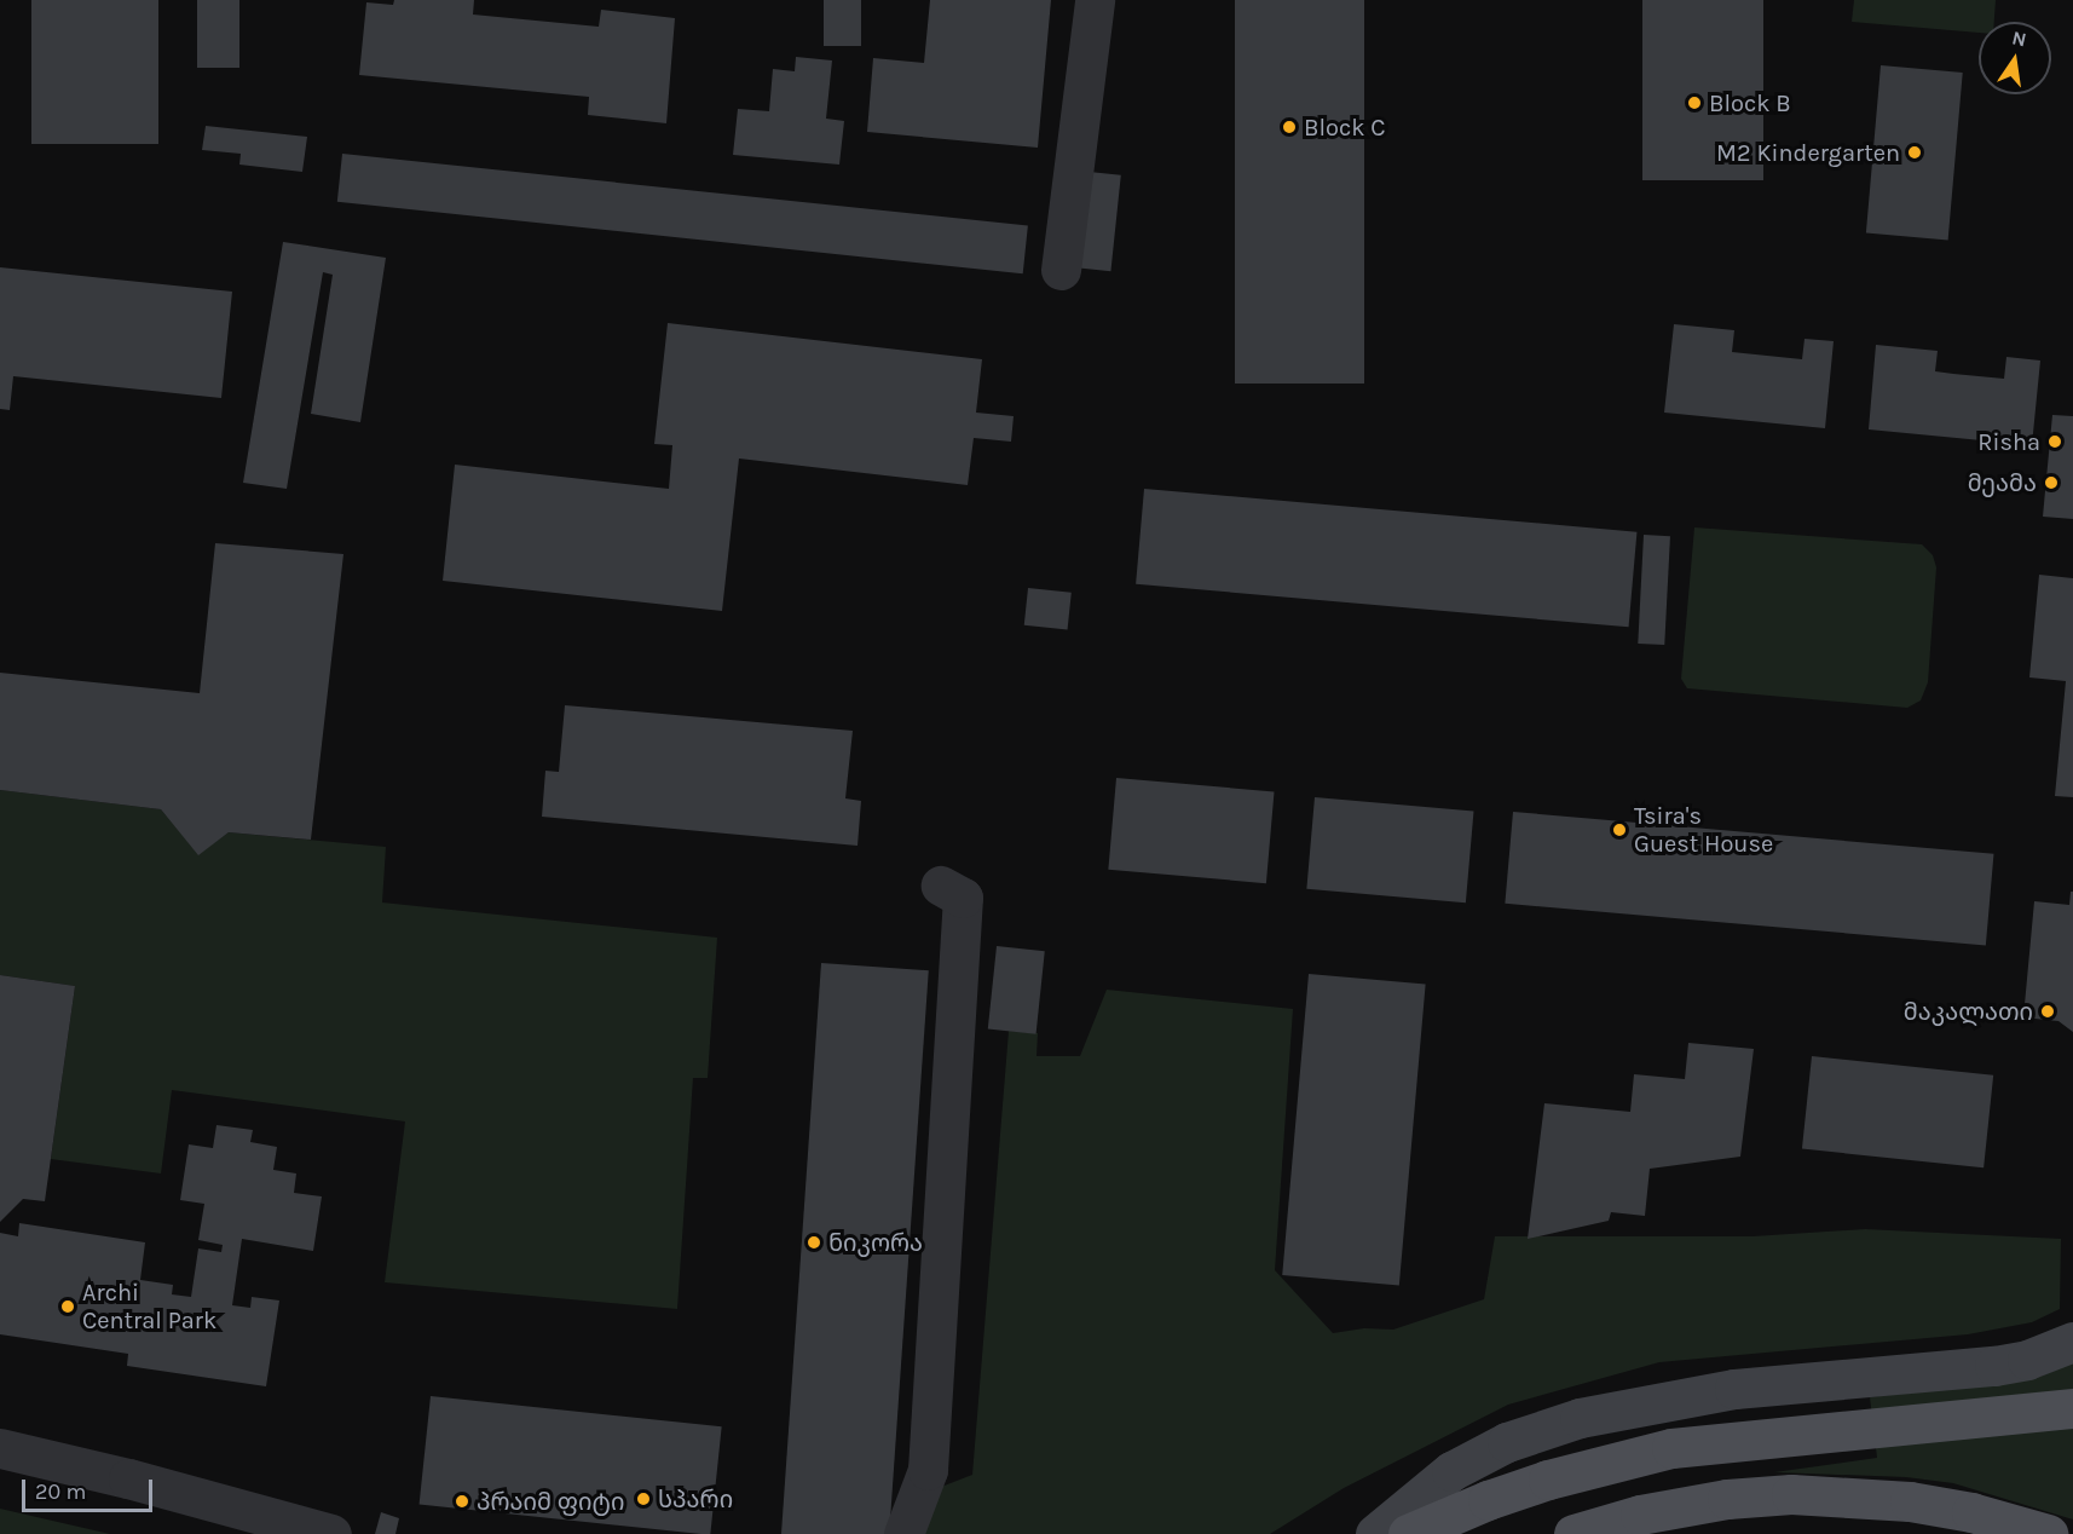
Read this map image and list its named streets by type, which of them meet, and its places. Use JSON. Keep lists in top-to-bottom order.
{
  "places": [
    "Block B",
    "Block C",
    "M2 Kindergarten",
    "Risha",
    "მეამა",
    "Tsira's Guest House",
    "მაკალათი",
    "ნიკორა",
    "Archi Central Park",
    "სპარი",
    "პრაიმ ფიტი"
  ],
  "scale_bar": "20 m",
  "north": "top"
}
